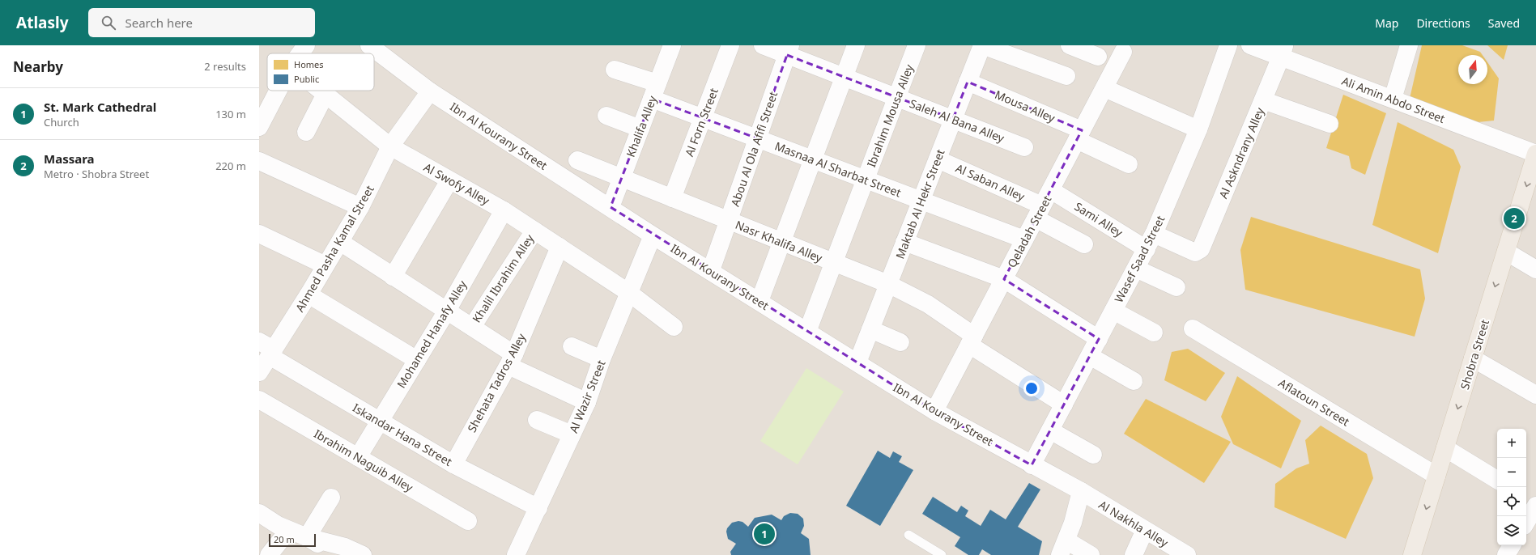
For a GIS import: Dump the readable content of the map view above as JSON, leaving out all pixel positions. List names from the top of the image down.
{
  "streets": {
    "main road": ["Shobra Street"],
    "street": [
      "Ali Amin Abdo Street",
      "Mousa Alley",
      "Ibrahim Mousa Alley",
      "Saleh Al Bana Alley",
      "Al Forn Street",
      "Khalifa Alley",
      "Ibn Al Kourany Street",
      "Abou Al Ola Afifi Street",
      "Al Askndrany Alley",
      "Masnaa Al Sharbat Street",
      "Al Saban Alley",
      "Al Swofy Alley",
      "Maktab Al Hekr Street",
      "Sami Alley",
      "Qeladah Street",
      "Nasr Khalifa Alley",
      "Ahmed Pasha Kamal Street",
      "Wasef Saad Street",
      "Khalil Ibrahim Alley",
      "Mohamed Hanafy Alley",
      "Shehata Tadros Alley",
      "Al Wazir Street",
      "Aflatoun Street",
      "Iskandar Hana Street",
      "Ibrahim Naguib Alley",
      "Al Nakhla Alley"
    ]
  },
  "crossings": [
    ["Ali Amin Abdo Street", "Al Askndrany Alley"],
    ["Ali Amin Abdo Street", "Shobra Street"],
    ["Mousa Alley", "Maktab Al Hekr Street"],
    ["Mousa Alley", "Qeladah Street"],
    ["Ibrahim Mousa Alley", "Saleh Al Bana Alley"],
    ["Ibrahim Mousa Alley", "Ibn Al Kourany Street"],
    ["Ibrahim Mousa Alley", "Masnaa Al Sharbat Street"],
    ["Ibrahim Mousa Alley", "Nasr Khalifa Alley"],
    ["Saleh Al Bana Alley", "Abou Al Ola Afifi Street"],
    ["Saleh Al Bana Alley", "Maktab Al Hekr Street"],
    ["Al Forn Street", "Masnaa Al Sharbat Street"],
    ["Al Forn Street", "Nasr Khalifa Alley"],
    ["Khalifa Alley", "Ibn Al Kourany Street"],
    ["Khalifa Alley", "Masnaa Al Sharbat Street"],
    ["Khalifa Alley", "Nasr Khalifa Alley"],
    ["Ibn Al Kourany Street", "Abou Al Ola Afifi Street"],
    ["Ibn Al Kourany Street", "Maktab Al Hekr Street"],
    ["Ibn Al Kourany Street", "Qeladah Street"],
    ["Ibn Al Kourany Street", "Ahmed Pasha Kamal Street"],
    ["Ibn Al Kourany Street", "Wasef Saad Street"],
    ["Ibn Al Kourany Street", "Al Wazir Street"],
    ["Ibn Al Kourany Street", "Al Nakhla Alley"],
    ["Abou Al Ola Afifi Street", "Masnaa Al Sharbat Street"],
    ["Abou Al Ola Afifi Street", "Nasr Khalifa Alley"],
    ["Al Askndrany Alley", "Sami Alley"],
    ["Masnaa Al Sharbat Street", "Maktab Al Hekr Street"],
    ["Masnaa Al Sharbat Street", "Qeladah Street"],
    ["Al Saban Alley", "Maktab Al Hekr Street"],
    ["Al Saban Alley", "Qeladah Street"],
    ["Al Swofy Alley", "Ahmed Pasha Kamal Street"],
    ["Al Swofy Alley", "Khalil Ibrahim Alley"],
    ["Al Swofy Alley", "Mohamed Hanafy Alley"],
    ["Al Swofy Alley", "Shehata Tadros Alley"],
    ["Al Swofy Alley", "Al Wazir Street"],
    ["Maktab Al Hekr Street", "Nasr Khalifa Alley"],
    ["Sami Alley", "Qeladah Street"],
    ["Sami Alley", "Wasef Saad Street"],
    ["Qeladah Street", "Nasr Khalifa Alley"],
    ["Nasr Khalifa Alley", "Wasef Saad Street"],
    ["Ahmed Pasha Kamal Street", "Iskandar Hana Street"],
    ["Mohamed Hanafy Alley", "Iskandar Hana Street"],
    ["Mohamed Hanafy Alley", "Ibrahim Naguib Alley"],
    ["Shobra Street", "Aflatoun Street"],
    ["Shehata Tadros Alley", "Iskandar Hana Street"],
    ["Al Wazir Street", "Iskandar Hana Street"]
  ],
  "one_way": ["Shobra Street"],
  "legend": ["Homes", "Public"],
  "scale_bar": "20 m",
  "north": "top",
  "page": {
    "header": "Atlasly",
    "search": "Search here",
    "nav": ["Map", "Directions", "Saved"],
    "heading": ["Nearby", "2 results"],
    "list": [
      {
        "mark": "1",
        "name": "St. Mark Cathedral",
        "note": "Church",
        "value": "130 m"
      },
      {
        "mark": "2",
        "name": "Massara",
        "note": "Metro · Shobra Street",
        "value": "220 m"
      }
    ],
    "pins": ["2", "1"],
    "map_buttons": ["+", "−"],
    "scale": "20 m"
  }
}
